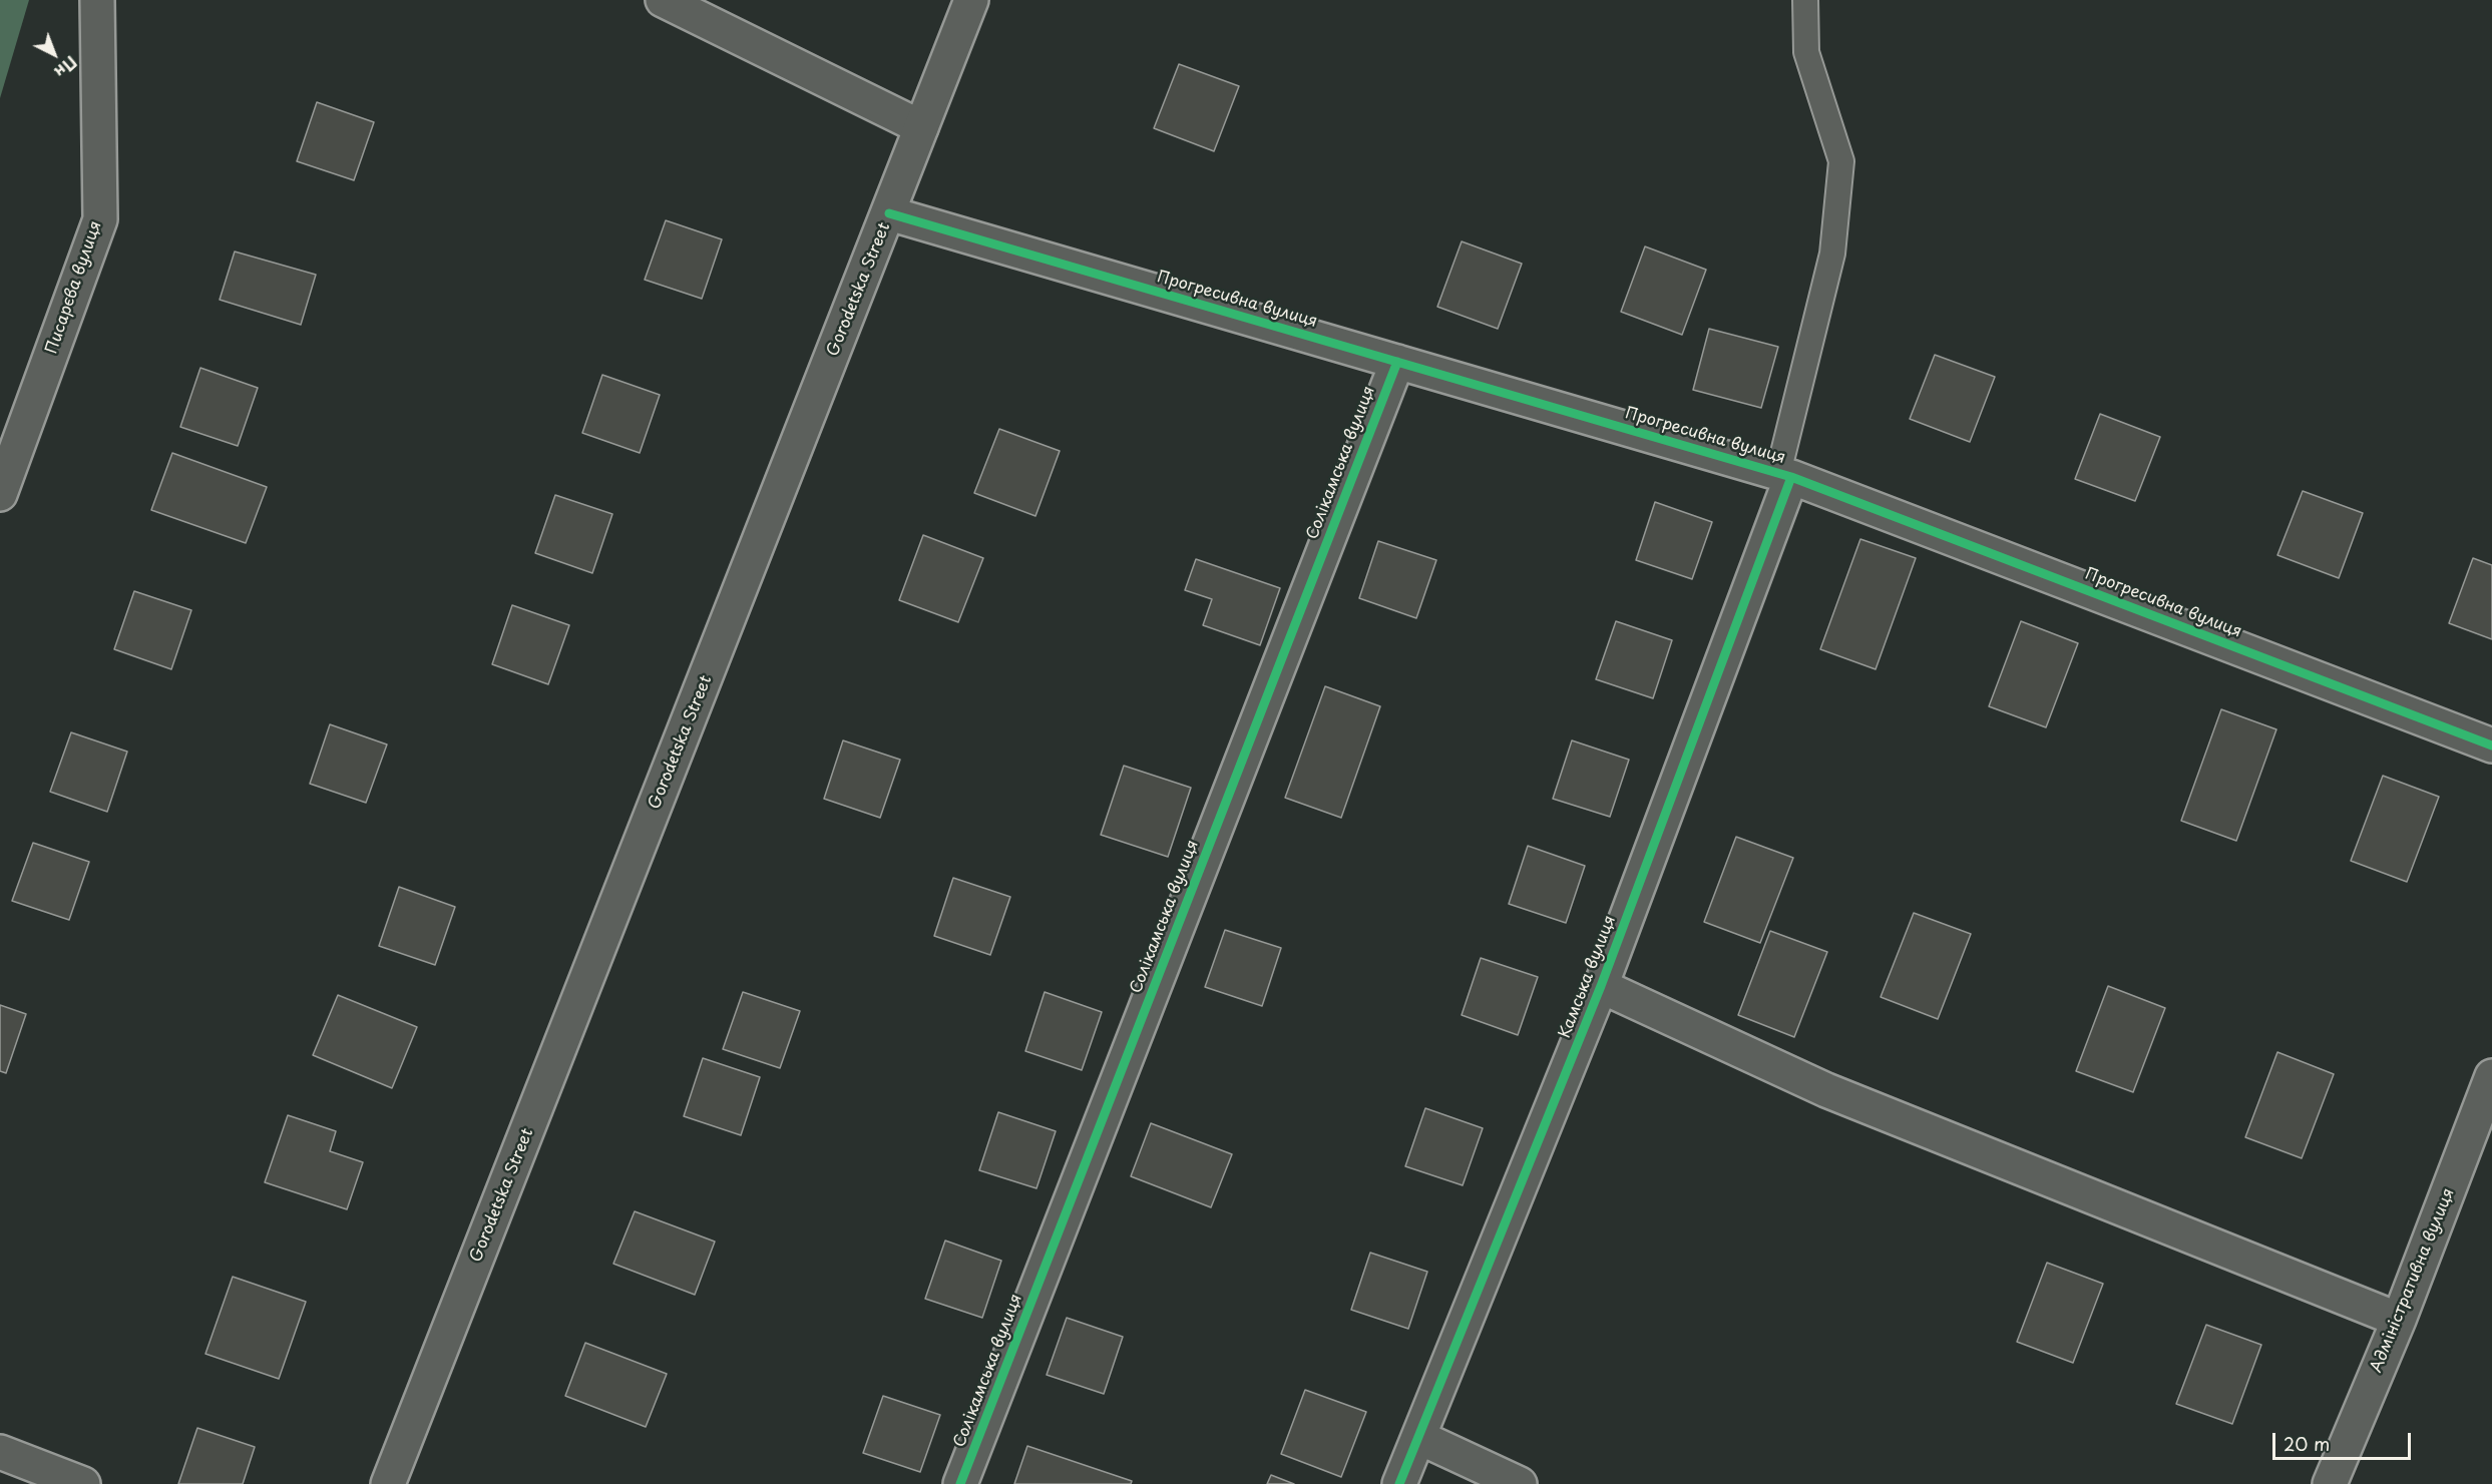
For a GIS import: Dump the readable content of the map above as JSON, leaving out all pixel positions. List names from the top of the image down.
{
  "streets": {
    "street": [
      "Писарєва вулиця",
      "Gorodetska Street",
      "Прогресивна вулиця",
      "Солікамська вулиця",
      "Камська вулиця",
      "Адміністративна вулиця"
    ]
  },
  "crossings": [
    ["Gorodetska Street", "Прогресивна вулиця"],
    ["Прогресивна вулиця", "Солікамська вулиця"],
    ["Прогресивна вулиця", "Камська вулиця"]
  ],
  "scale_bar": "20 m",
  "north": "bottom right"
}
